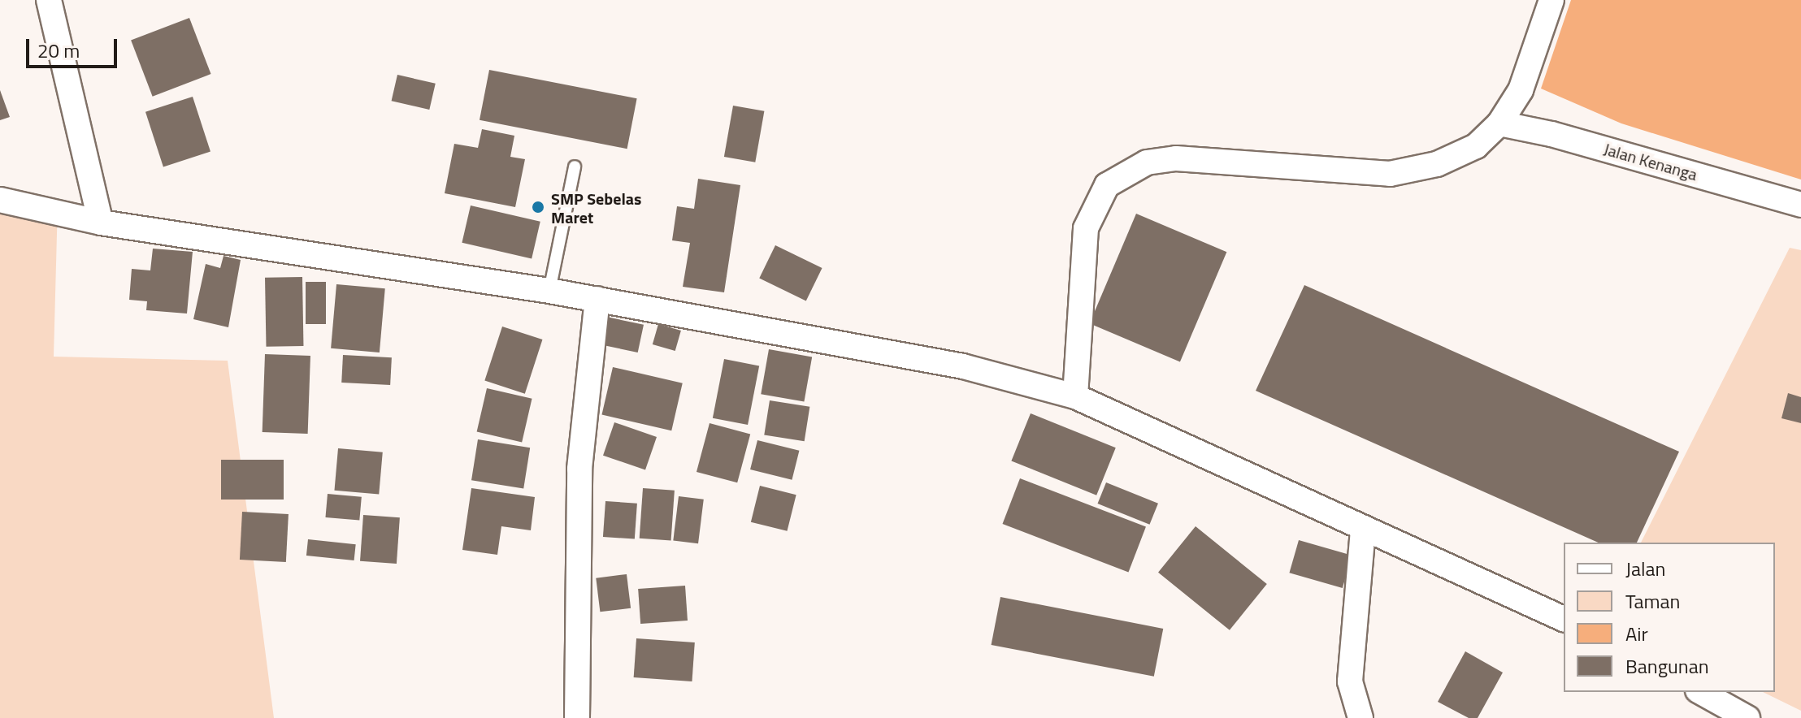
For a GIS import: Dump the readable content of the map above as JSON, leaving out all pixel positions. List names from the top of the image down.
{
  "streets": {
    "street": ["Jalan Kenanga"]
  },
  "places": ["SMP Sebelas Maret"],
  "legend": [
    "Jalan",
    "Taman",
    "Air",
    "Bangunan"
  ],
  "scale_bar": "20 m"
}
